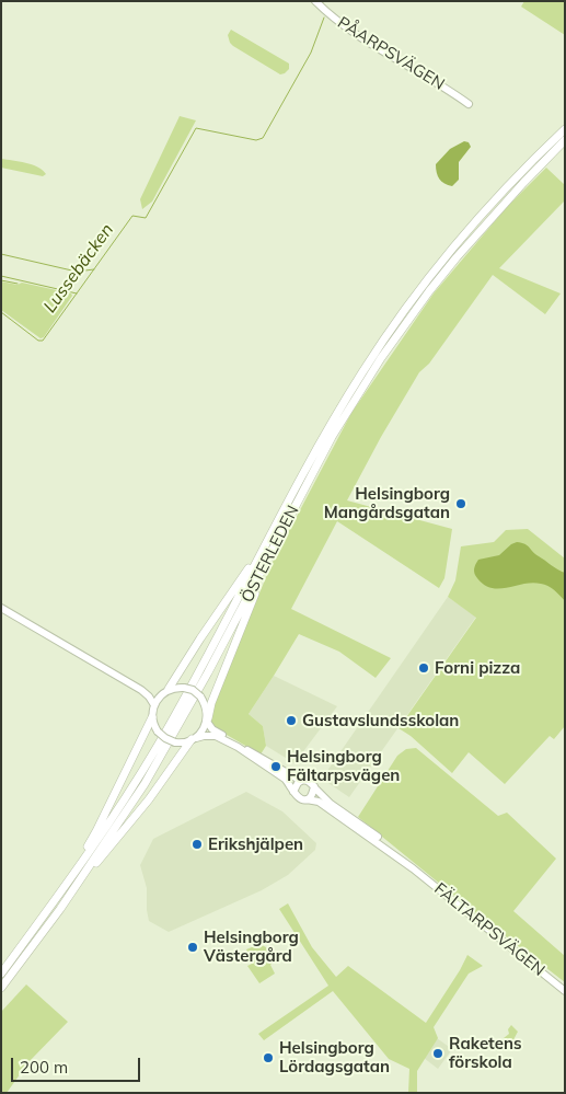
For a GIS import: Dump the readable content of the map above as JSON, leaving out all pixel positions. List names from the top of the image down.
{
  "streets": {
    "main road": ["PÅARPSVÄGEN", "ÖSTERLEDEN", "FÄLTARPSVÄGEN"]
  },
  "water": ["Lussebäcken"],
  "places": [
    "Helsingborg Mangårdsgatan",
    "Forni pizza",
    "Gustavslundsskolan",
    "Helsingborg Fältarpsvägen",
    "Erikshjälpen",
    "Helsingborg Västergård",
    "Raketens förskola",
    "Helsingborg Lördagsgatan"
  ],
  "scale_bar": "200 m"
}
